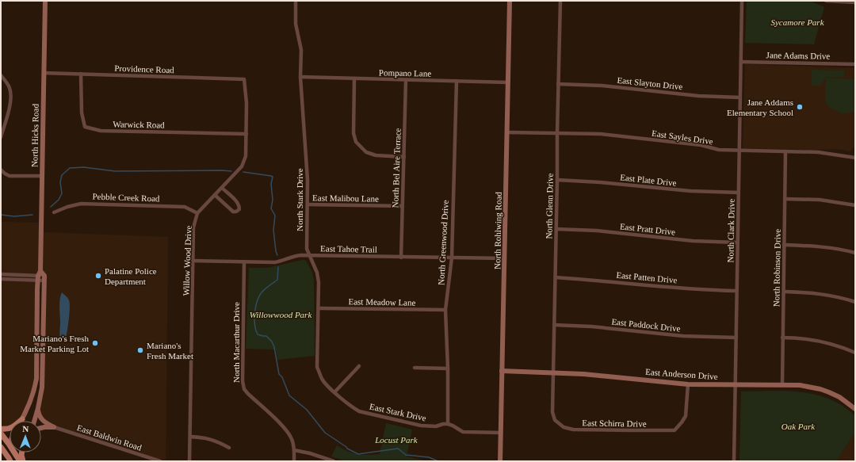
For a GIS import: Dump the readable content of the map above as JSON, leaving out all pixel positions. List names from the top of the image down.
{
  "streets": {
    "street": [
      "Jane Adams Drive",
      "Providence Road",
      "Pompano Lane",
      "East Slayton Drive",
      "Warwick Road",
      "North Hicks Road",
      "East Sayles Drive",
      "North Bel Aire Terrace",
      "East Plate Drive",
      "Pebble Creek Road",
      "East Malibou Lane",
      "North Stark Drive",
      "North Glenn Drive",
      "East Pratt Drive",
      "North Rohlwing Road",
      "North Clark Drive",
      "North Greenwood Drive",
      "East Tahoe Trail",
      "Willow Wood Drive",
      "North Robinson Drive",
      "East Patten Drive",
      "East Meadow Lane",
      "East Paddock Drive",
      "North Macarthur Drive",
      "East Anderson Drive",
      "East Stark Drive",
      "East Schirra Drive",
      "East Baldwin Road"
    ]
  },
  "crossings": [
    ["Jane Adams Drive", "North Clark Drive"],
    ["Providence Road", "Warwick Road"],
    ["Providence Road", "North Hicks Road"],
    ["Providence Road", "Willow Wood Drive"],
    ["Pompano Lane", "North Bel Aire Terrace"],
    ["Pompano Lane", "North Stark Drive"],
    ["Pompano Lane", "North Rohlwing Road"],
    ["Pompano Lane", "North Greenwood Drive"],
    ["East Slayton Drive", "North Glenn Drive"],
    ["East Slayton Drive", "North Clark Drive"],
    ["Warwick Road", "Willow Wood Drive"],
    ["East Sayles Drive", "North Glenn Drive"],
    ["East Sayles Drive", "North Rohlwing Road"],
    ["East Sayles Drive", "North Clark Drive"],
    ["East Sayles Drive", "North Robinson Drive"],
    ["North Bel Aire Terrace", "East Malibou Lane"],
    ["North Bel Aire Terrace", "East Tahoe Trail"],
    ["East Plate Drive", "North Glenn Drive"],
    ["East Plate Drive", "North Clark Drive"],
    ["Pebble Creek Road", "Willow Wood Drive"],
    ["East Malibou Lane", "North Stark Drive"],
    ["North Stark Drive", "East Tahoe Trail"],
    ["North Stark Drive", "East Meadow Lane"],
    ["North Stark Drive", "East Stark Drive"],
    ["North Glenn Drive", "East Pratt Drive"],
    ["North Glenn Drive", "East Patten Drive"],
    ["North Glenn Drive", "East Paddock Drive"],
    ["North Glenn Drive", "East Anderson Drive"],
    ["North Glenn Drive", "East Schirra Drive"],
    ["East Pratt Drive", "North Clark Drive"],
    ["North Rohlwing Road", "East Tahoe Trail"],
    ["North Rohlwing Road", "East Anderson Drive"],
    ["North Clark Drive", "East Patten Drive"],
    ["North Clark Drive", "East Paddock Drive"],
    ["North Clark Drive", "East Anderson Drive"],
    ["North Greenwood Drive", "East Tahoe Trail"],
    ["North Greenwood Drive", "East Meadow Lane"],
    ["North Greenwood Drive", "East Stark Drive"],
    ["East Tahoe Trail", "Willow Wood Drive"],
    ["East Tahoe Trail", "North Macarthur Drive"],
    ["North Robinson Drive", "East Anderson Drive"],
    ["East Anderson Drive", "East Schirra Drive"]
  ],
  "parks": [
    "Sycamore Park",
    "Willowwood Park",
    "Oak Park",
    "Locust Park"
  ],
  "places": [
    "Jane Addams Elementary School",
    "Palatine Police Department",
    "Mariano's Fresh Market Parking Lot",
    "Mariano's Fresh Market"
  ],
  "north": "top"
}
